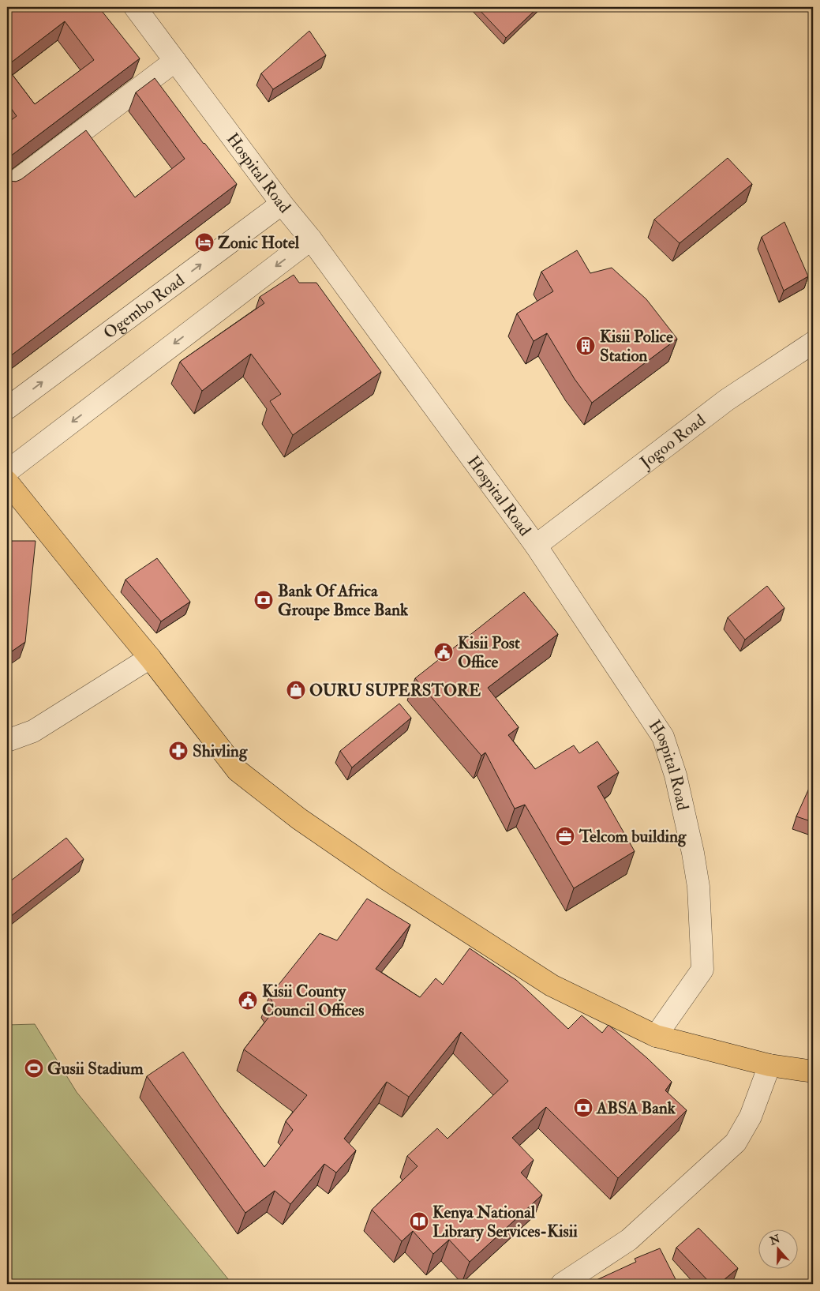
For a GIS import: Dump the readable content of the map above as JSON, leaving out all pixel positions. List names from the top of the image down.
{
  "streets": {
    "street": ["Hospital Road", "Ogembo Road", "Jogoo Road"]
  },
  "crossings": [
    ["Hospital Road", "Ogembo Road"],
    ["Hospital Road", "Jogoo Road"]
  ],
  "places": {
    "hotel": ["Zonic Hotel"],
    "building": ["Kisii Police Station"],
    "bank": ["Bank Of Africa Groupe Bmce Bank", "ABSA Bank"],
    "public building": ["Kisii Post Office", "Kisii County Council Offices"],
    "shop": ["OURU SUPERSTORE"],
    "pharmacy": ["Shivling"],
    "office": ["Telcom building"],
    "sports": ["Gusii Stadium"],
    "library": ["Kenya National Library Services-Kisii"]
  },
  "north": "top"
}
